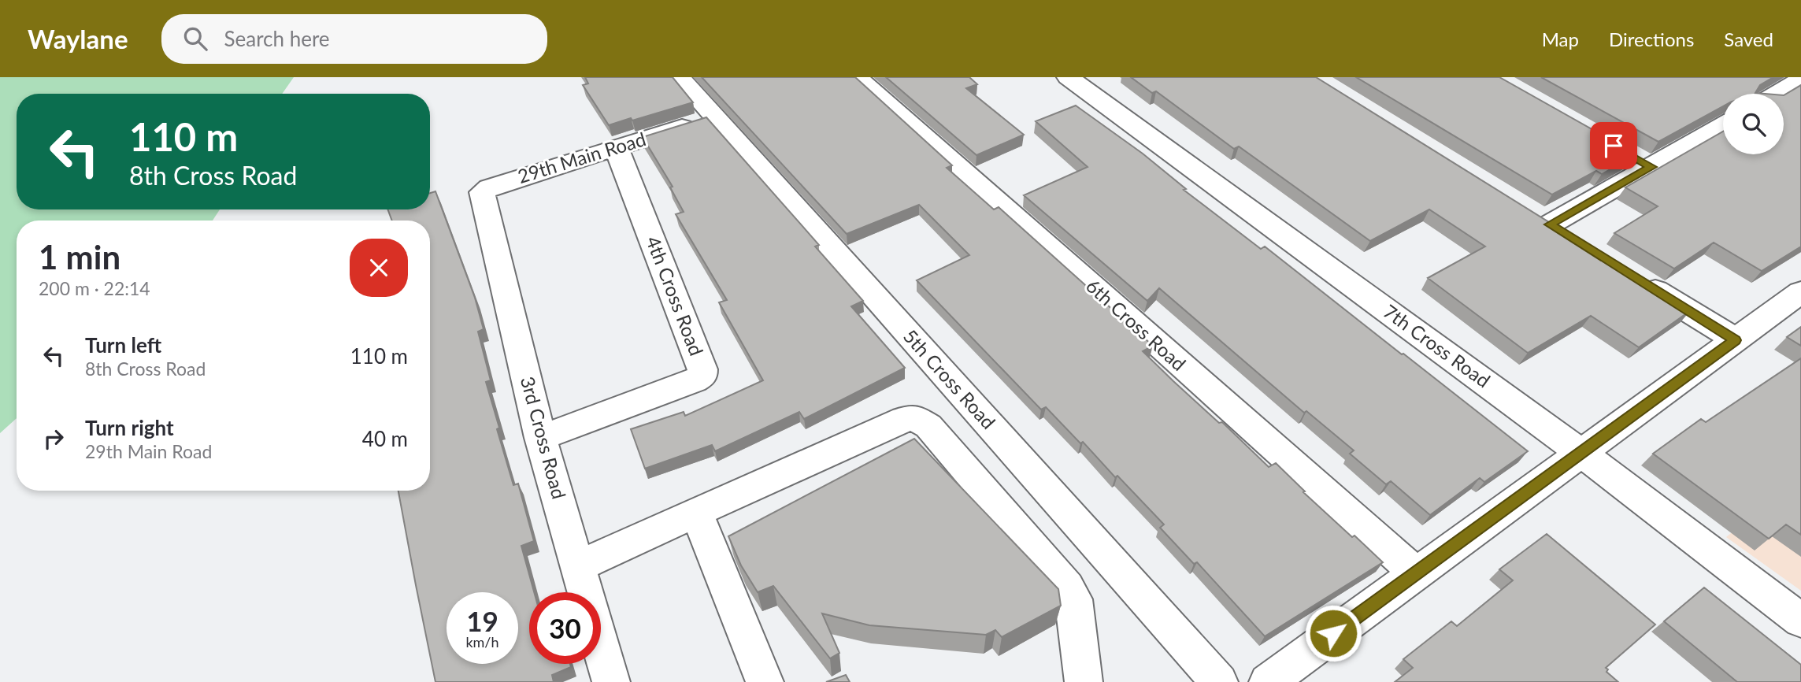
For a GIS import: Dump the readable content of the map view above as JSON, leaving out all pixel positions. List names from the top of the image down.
{
  "streets": {
    "street": [
      "29th Main Road",
      "4th Cross Road",
      "6th Cross Road",
      "7th Cross Road",
      "5th Cross Road",
      "3rd Cross Road"
    ]
  },
  "crossings": [
    ["29th Main Road", "4th Cross Road"],
    ["29th Main Road", "5th Cross Road"],
    ["29th Main Road", "3rd Cross Road"],
    ["4th Cross Road", "3rd Cross Road"]
  ],
  "page": {
    "header": "Waylane",
    "search": "Search here",
    "nav": ["Map", "Directions", "Saved"],
    "turn": ["110 m", "8th Cross Road"],
    "heading": ["1 min", "200 m · 22:14"],
    "list": [
      {
        "name": "Turn left",
        "note": "8th Cross Road",
        "value": "110 m"
      },
      {
        "name": "Turn right",
        "note": "29th Main Road",
        "value": "40 m"
      }
    ],
    "speed": "19 km/h",
    "limit": "30"
  }
}
